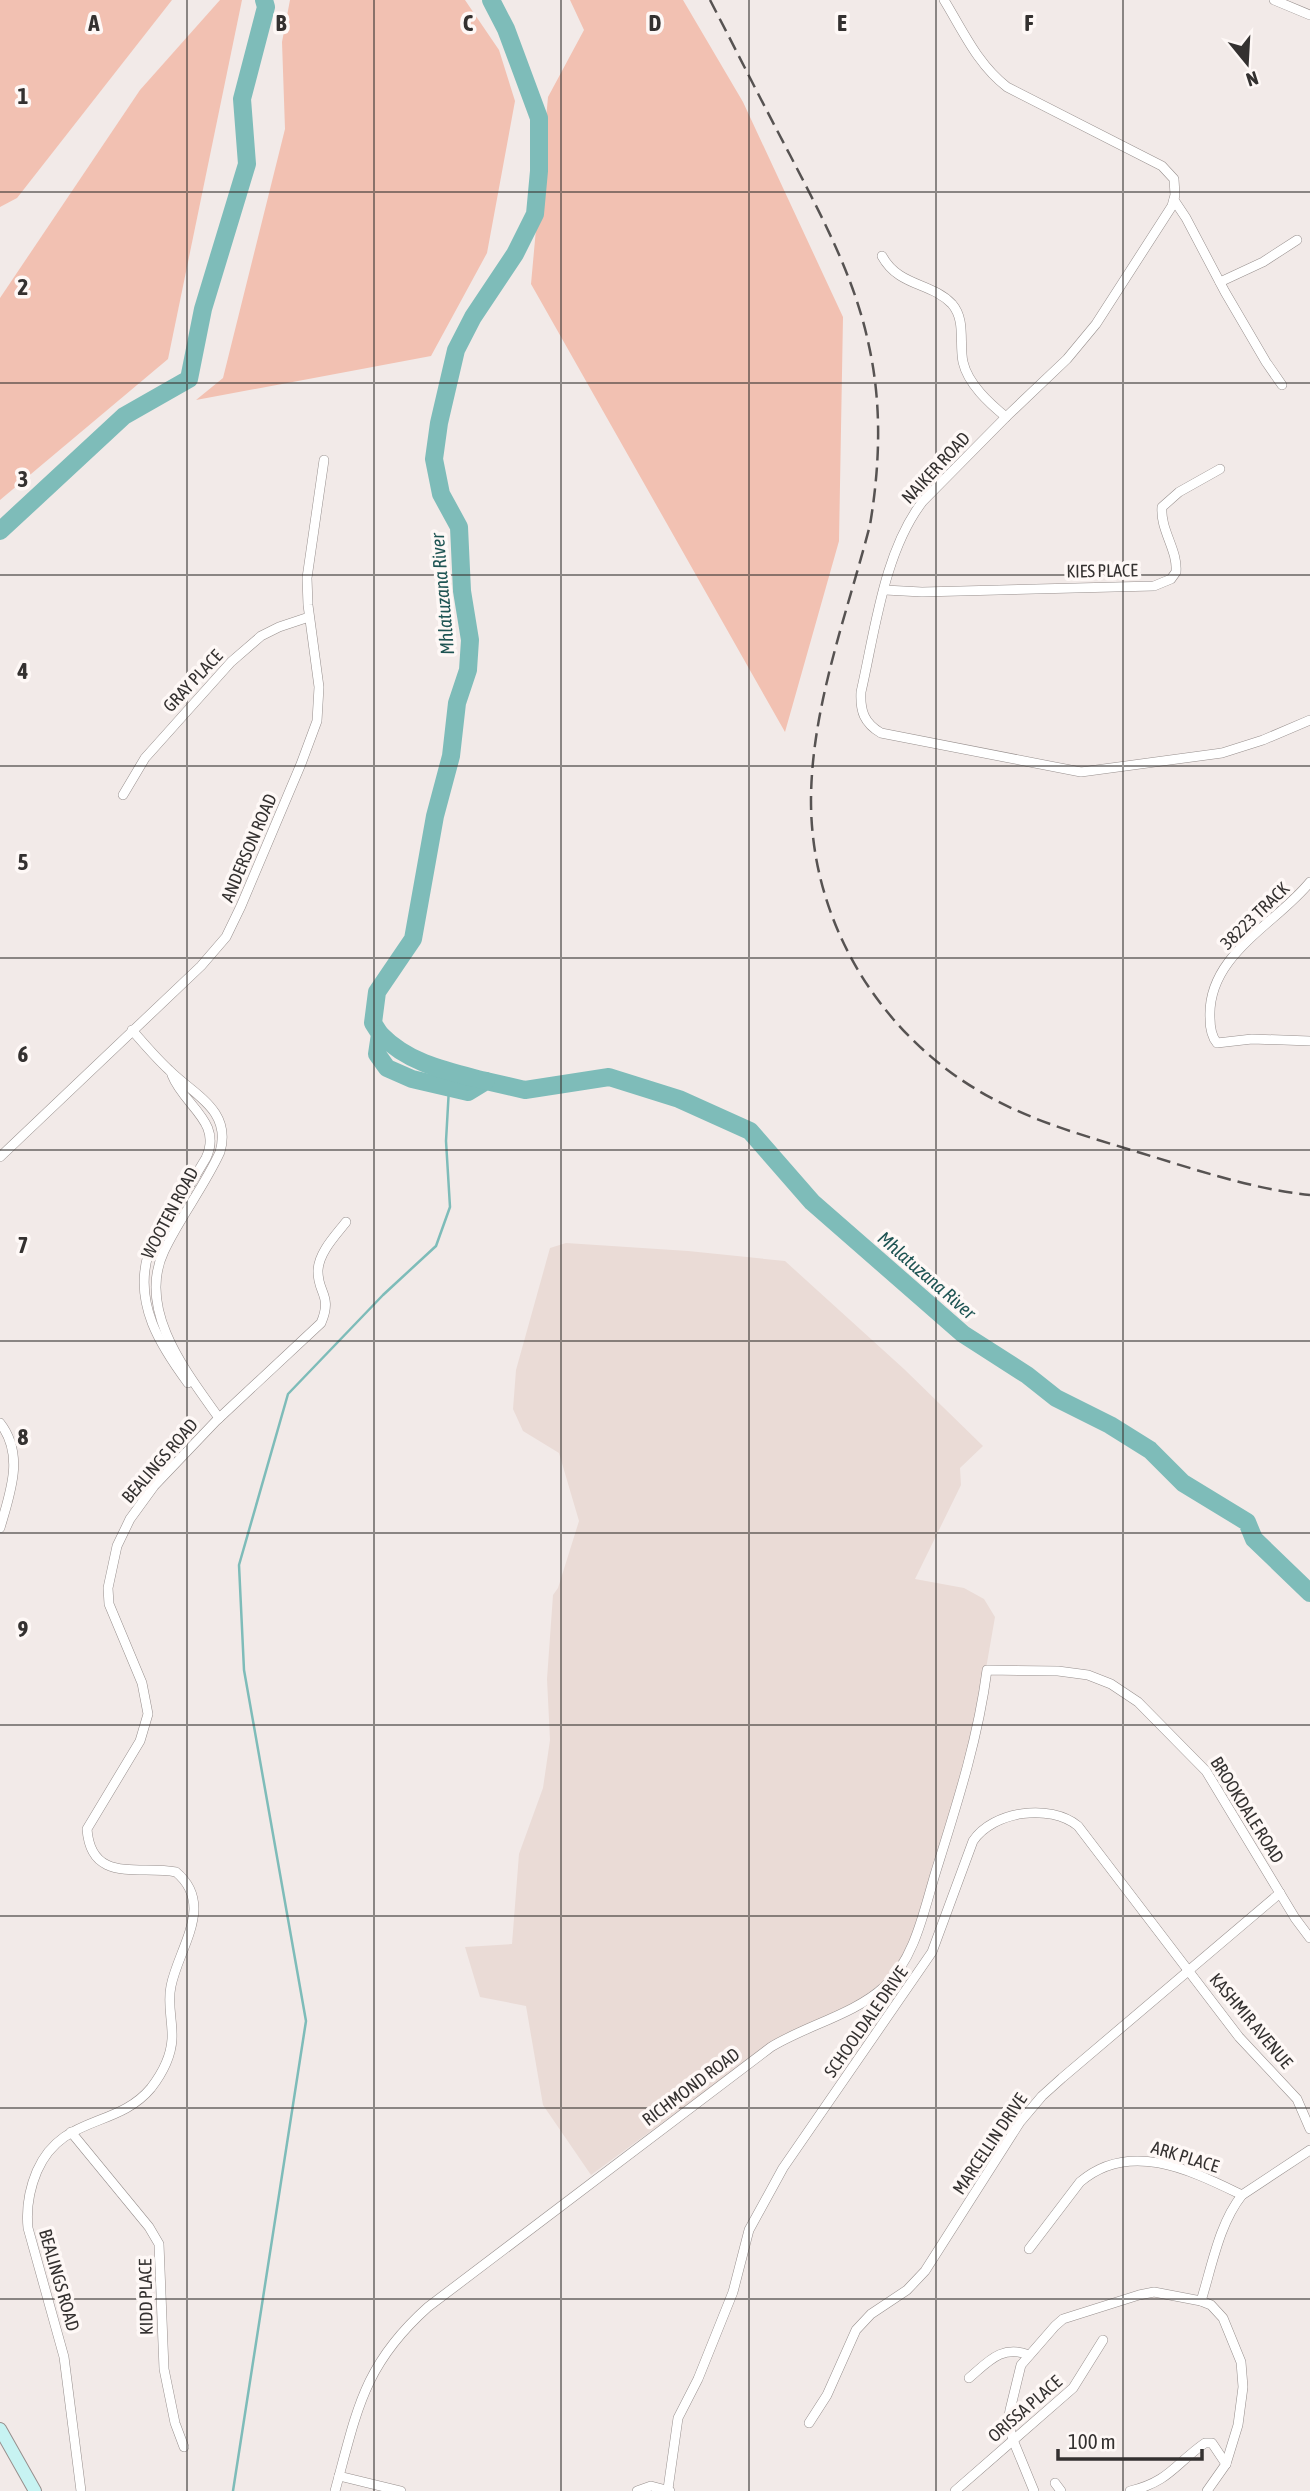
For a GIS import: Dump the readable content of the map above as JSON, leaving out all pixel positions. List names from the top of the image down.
{
  "streets": {
    "street": [
      "NAIKER ROAD",
      "KIES PLACE",
      "GRAY PLACE",
      "ANDERSON ROAD",
      "38223 TRACK",
      "WOOTEN ROAD",
      "BEALINGS ROAD",
      "BROOKDALE ROAD",
      "KASHMIR AVENUE",
      "SCHOOLDALE DRIVE",
      "RICHMOND ROAD",
      "MARCELLIN DRIVE",
      "ARK PLACE",
      "KIDD PLACE",
      "ORISSA PLACE"
    ]
  },
  "crossings": [
    ["NAIKER ROAD", "KIES PLACE"],
    ["GRAY PLACE", "ANDERSON ROAD"],
    ["ANDERSON ROAD", "WOOTEN ROAD"],
    ["WOOTEN ROAD", "BEALINGS ROAD"],
    ["BEALINGS ROAD", "KIDD PLACE"],
    ["BROOKDALE ROAD", "RICHMOND ROAD"],
    ["BROOKDALE ROAD", "MARCELLIN DRIVE"],
    ["KASHMIR AVENUE", "SCHOOLDALE DRIVE"],
    ["KASHMIR AVENUE", "MARCELLIN DRIVE"],
    ["SCHOOLDALE DRIVE", "MARCELLIN DRIVE"]
  ],
  "water": ["Mhlatuzana River"],
  "scale_bar": "100 m",
  "north": "bottom",
  "grid": {
    "columns": [
      "A",
      "B",
      "C",
      "D",
      "E",
      "F"
    ],
    "rows": [
      "1",
      "2",
      "3",
      "4",
      "5",
      "6",
      "7",
      "8",
      "9"
    ]
  }
}
